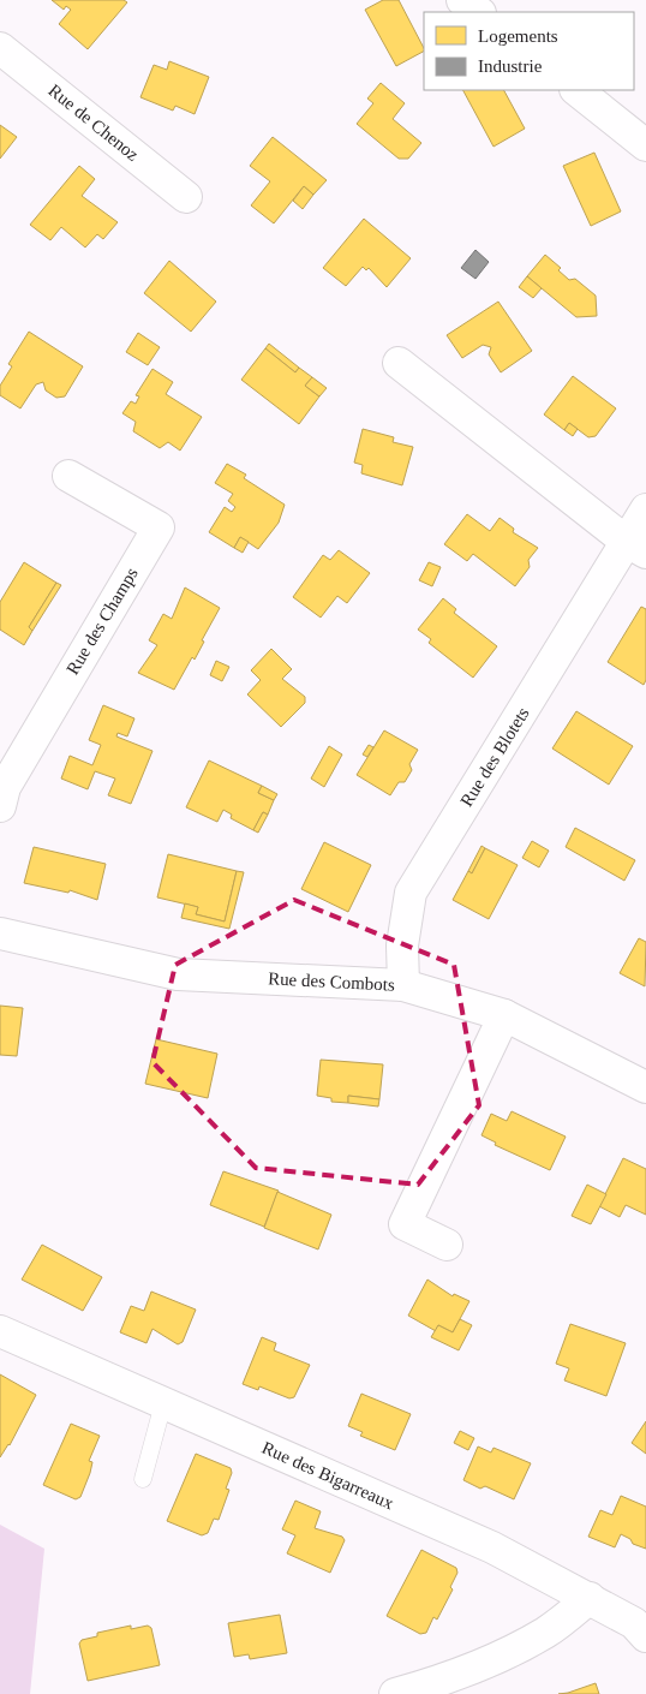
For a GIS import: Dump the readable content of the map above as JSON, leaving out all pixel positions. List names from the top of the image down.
{
  "streets": {
    "street": [
      "Rue de Chenoz",
      "Rue des Champs",
      "Rue des Blotets",
      "Rue des Combots",
      "Rue des Bigarreaux"
    ]
  },
  "crossings": [
    ["Rue des Blotets", "Rue des Combots"]
  ],
  "legend": ["Logements", "Industrie"]
}
